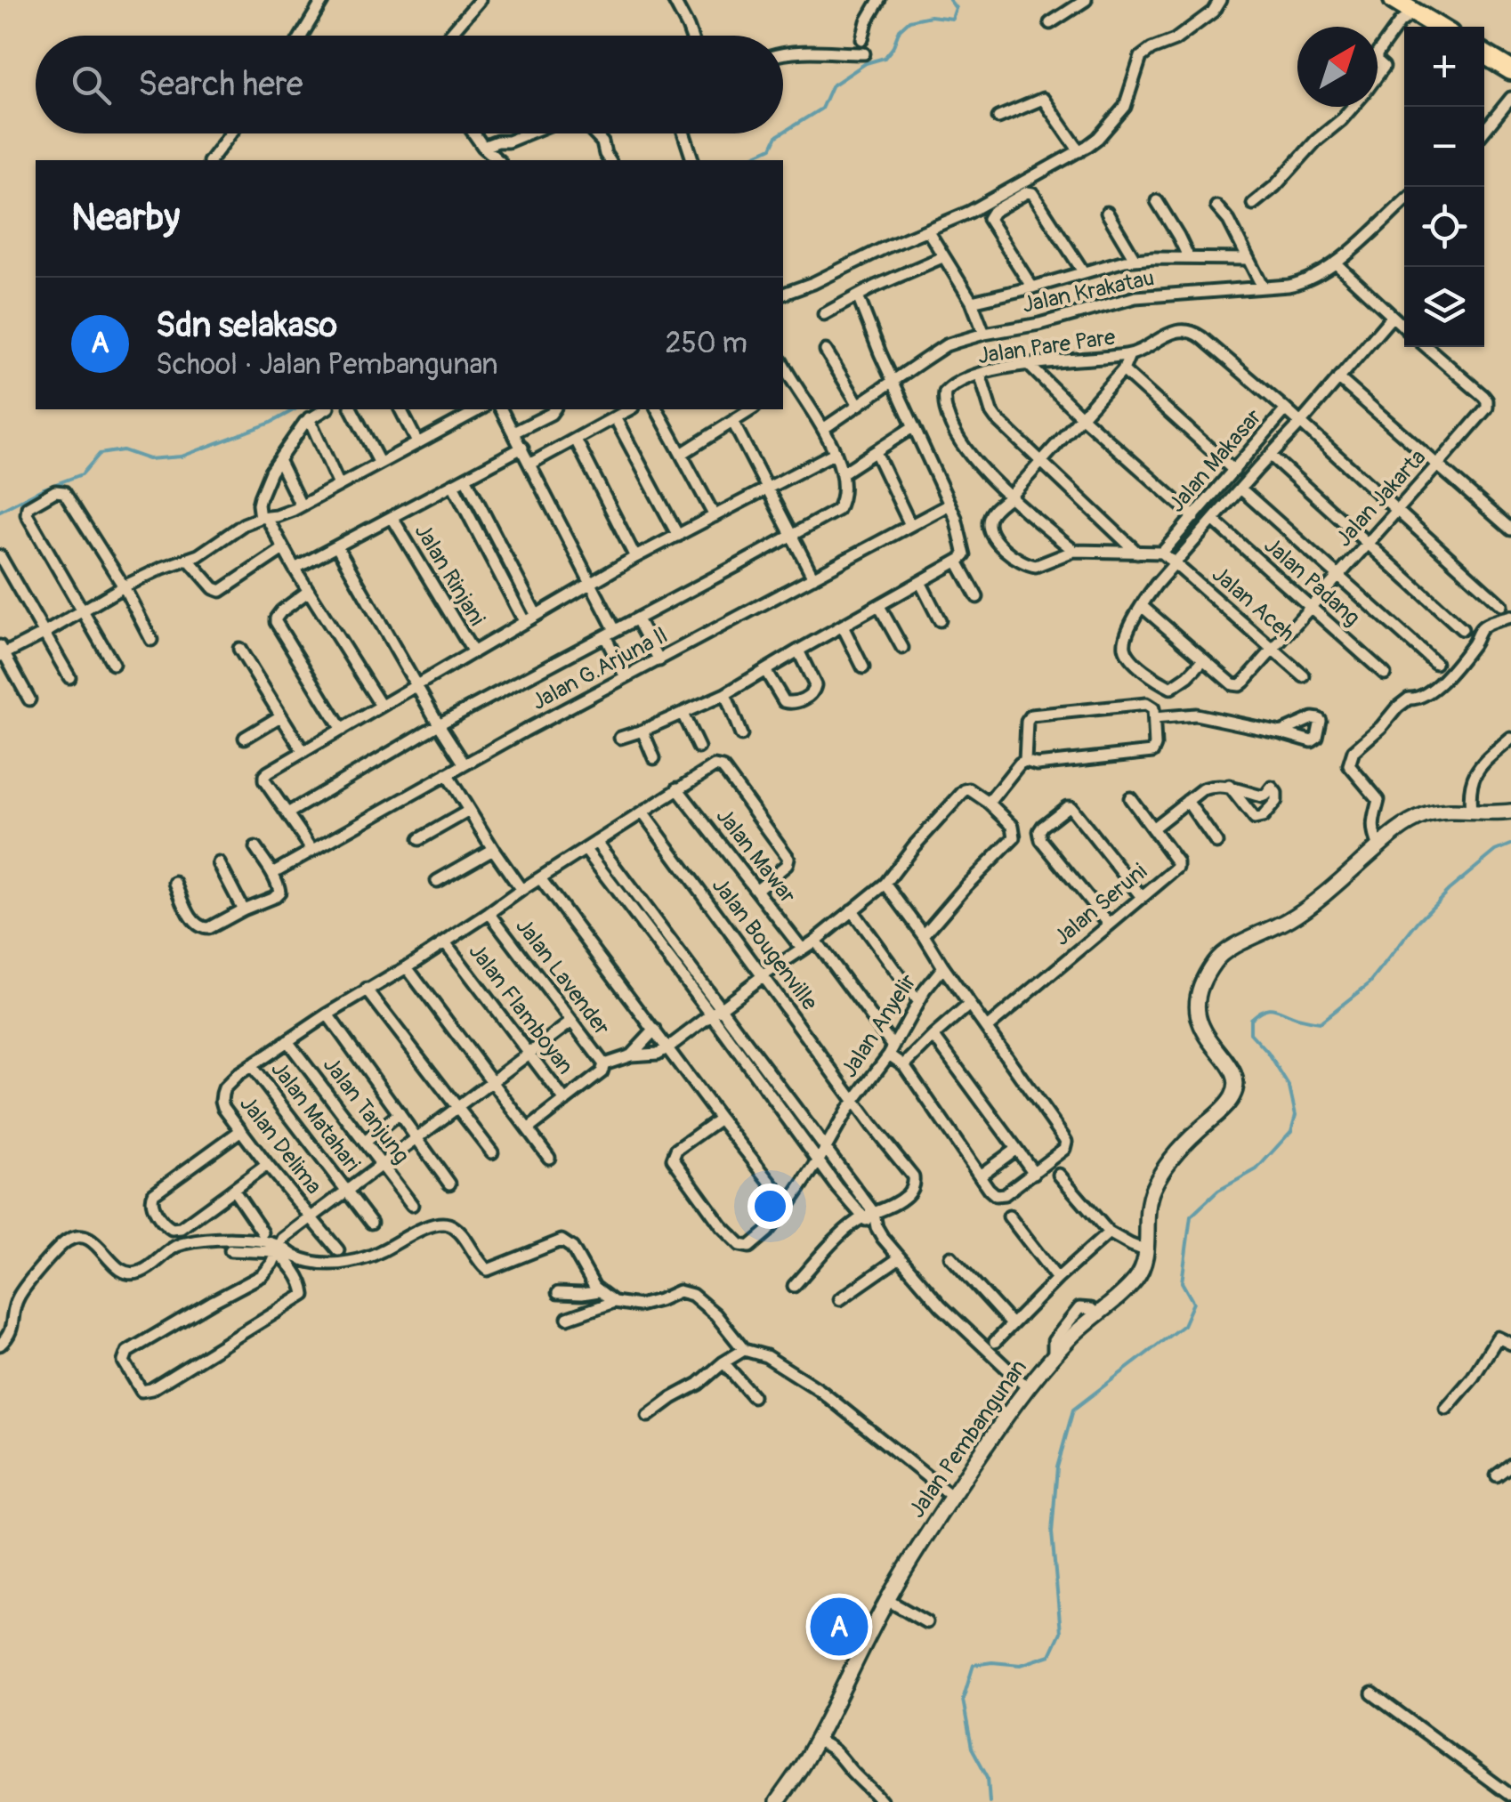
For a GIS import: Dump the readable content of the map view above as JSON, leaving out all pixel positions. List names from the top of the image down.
{
  "streets": {
    "street": [
      "Jalan Krakatau",
      "Jalan Pare Pare",
      "Jalan Makasar",
      "Jalan Jakarta",
      "Jalan Rinjani",
      "Jalan Padang",
      "Jalan Aceh",
      "Jalan G.Arjuna ll",
      "Jalan Mawar",
      "Jalan Seruni",
      "Jalan Bougenville",
      "Jalan Lavender",
      "Jalan Flamboyan",
      "Jalan Anyelir",
      "Jalan Tanjung",
      "Jalan Matahari",
      "Jalan Delima",
      "Jalan Pembangunan"
    ]
  },
  "crossings": [
    ["Jalan Pare Pare", "Jalan Makasar"],
    ["Jalan Makasar", "Jalan Jakarta"],
    ["Jalan Makasar", "Jalan Padang"],
    ["Jalan Makasar", "Jalan Aceh"],
    ["Jalan Jakarta", "Jalan Padang"],
    ["Jalan Jakarta", "Jalan Aceh"],
    ["Jalan Bougenville", "Jalan Anyelir"],
    ["Jalan Matahari", "Jalan Delima"]
  ],
  "north": "top right",
  "page": {
    "map_buttons": ["+", "−"],
    "search": "Search here",
    "heading": "Nearby",
    "list": [
      {
        "mark": "A",
        "name": "Sdn selakaso",
        "note": "School · Jalan Pembangunan",
        "value": "250 m"
      }
    ],
    "pins": "A"
  }
}
